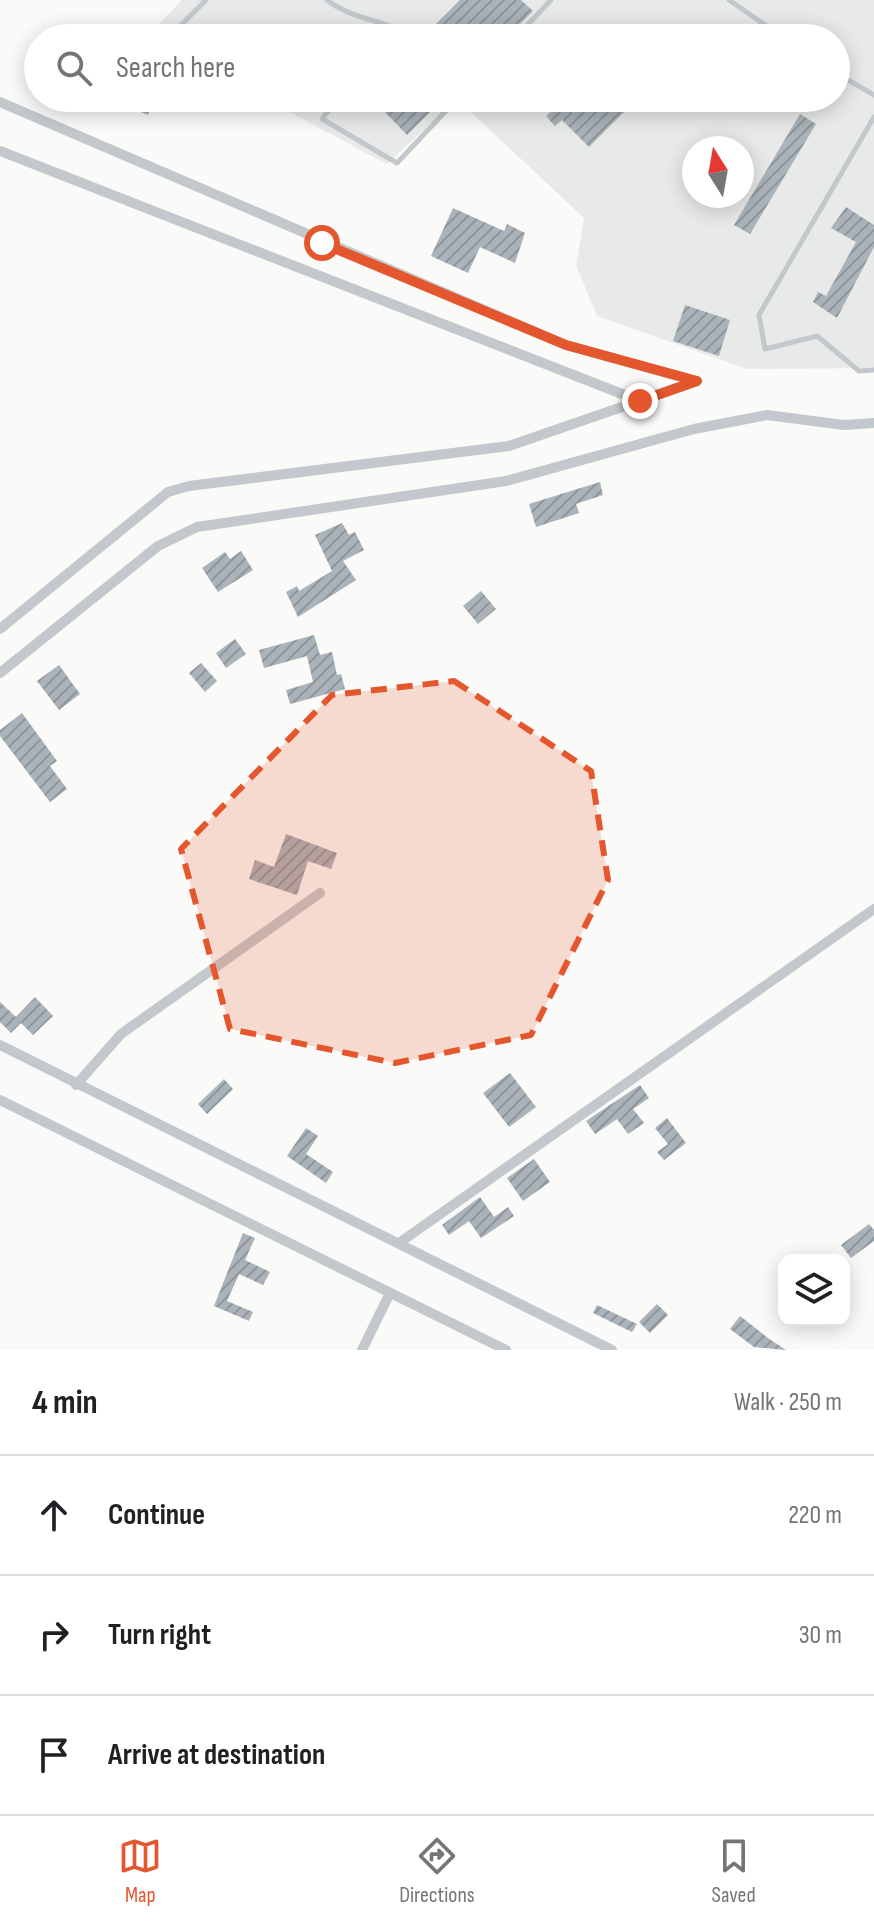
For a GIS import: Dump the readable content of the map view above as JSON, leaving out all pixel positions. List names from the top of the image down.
{
  "north": "top",
  "page": {
    "search": "Search here",
    "heading": ["4 min", "Walk · 250 m"],
    "list": [
      ["Continue", "220 m"],
      ["Turn right", "30 m"],
      "Arrive at destination"
    ],
    "nav": ["Map", "Directions", "Saved"]
  }
}
